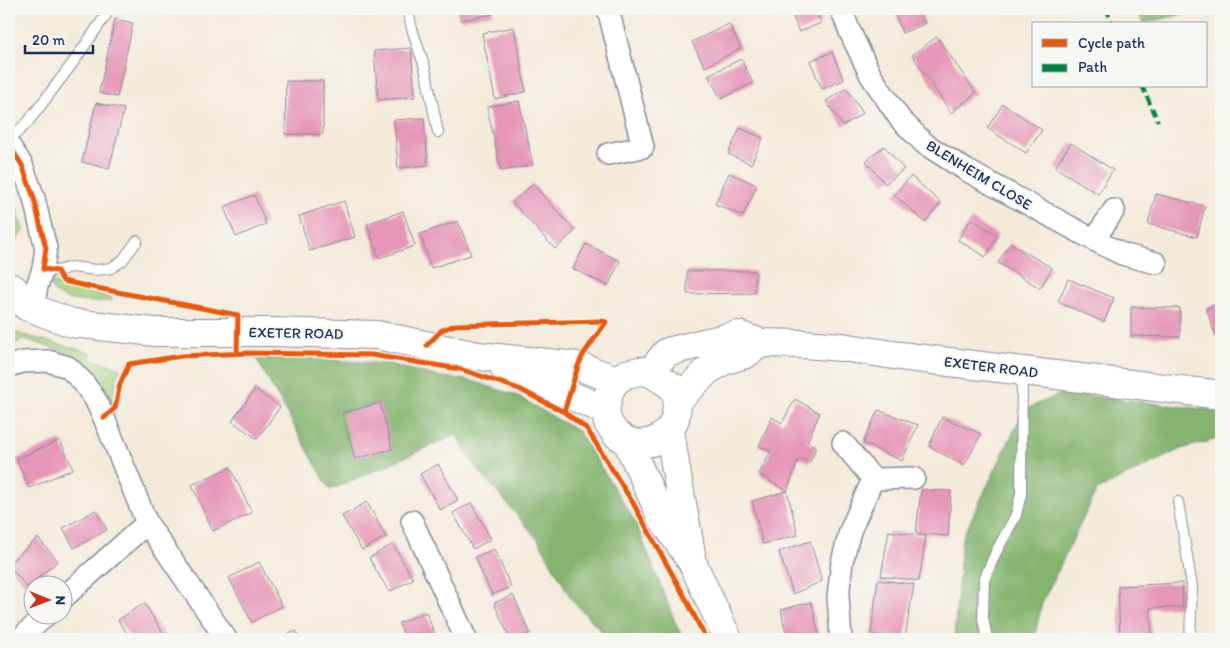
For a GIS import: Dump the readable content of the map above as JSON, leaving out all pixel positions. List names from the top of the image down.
{
  "streets": {
    "main road": ["EXETER ROAD"],
    "street": ["BLENHEIM CLOSE"]
  },
  "legend": ["Cycle path", "Path"],
  "scale_bar": "20 m",
  "north": "right"
}
